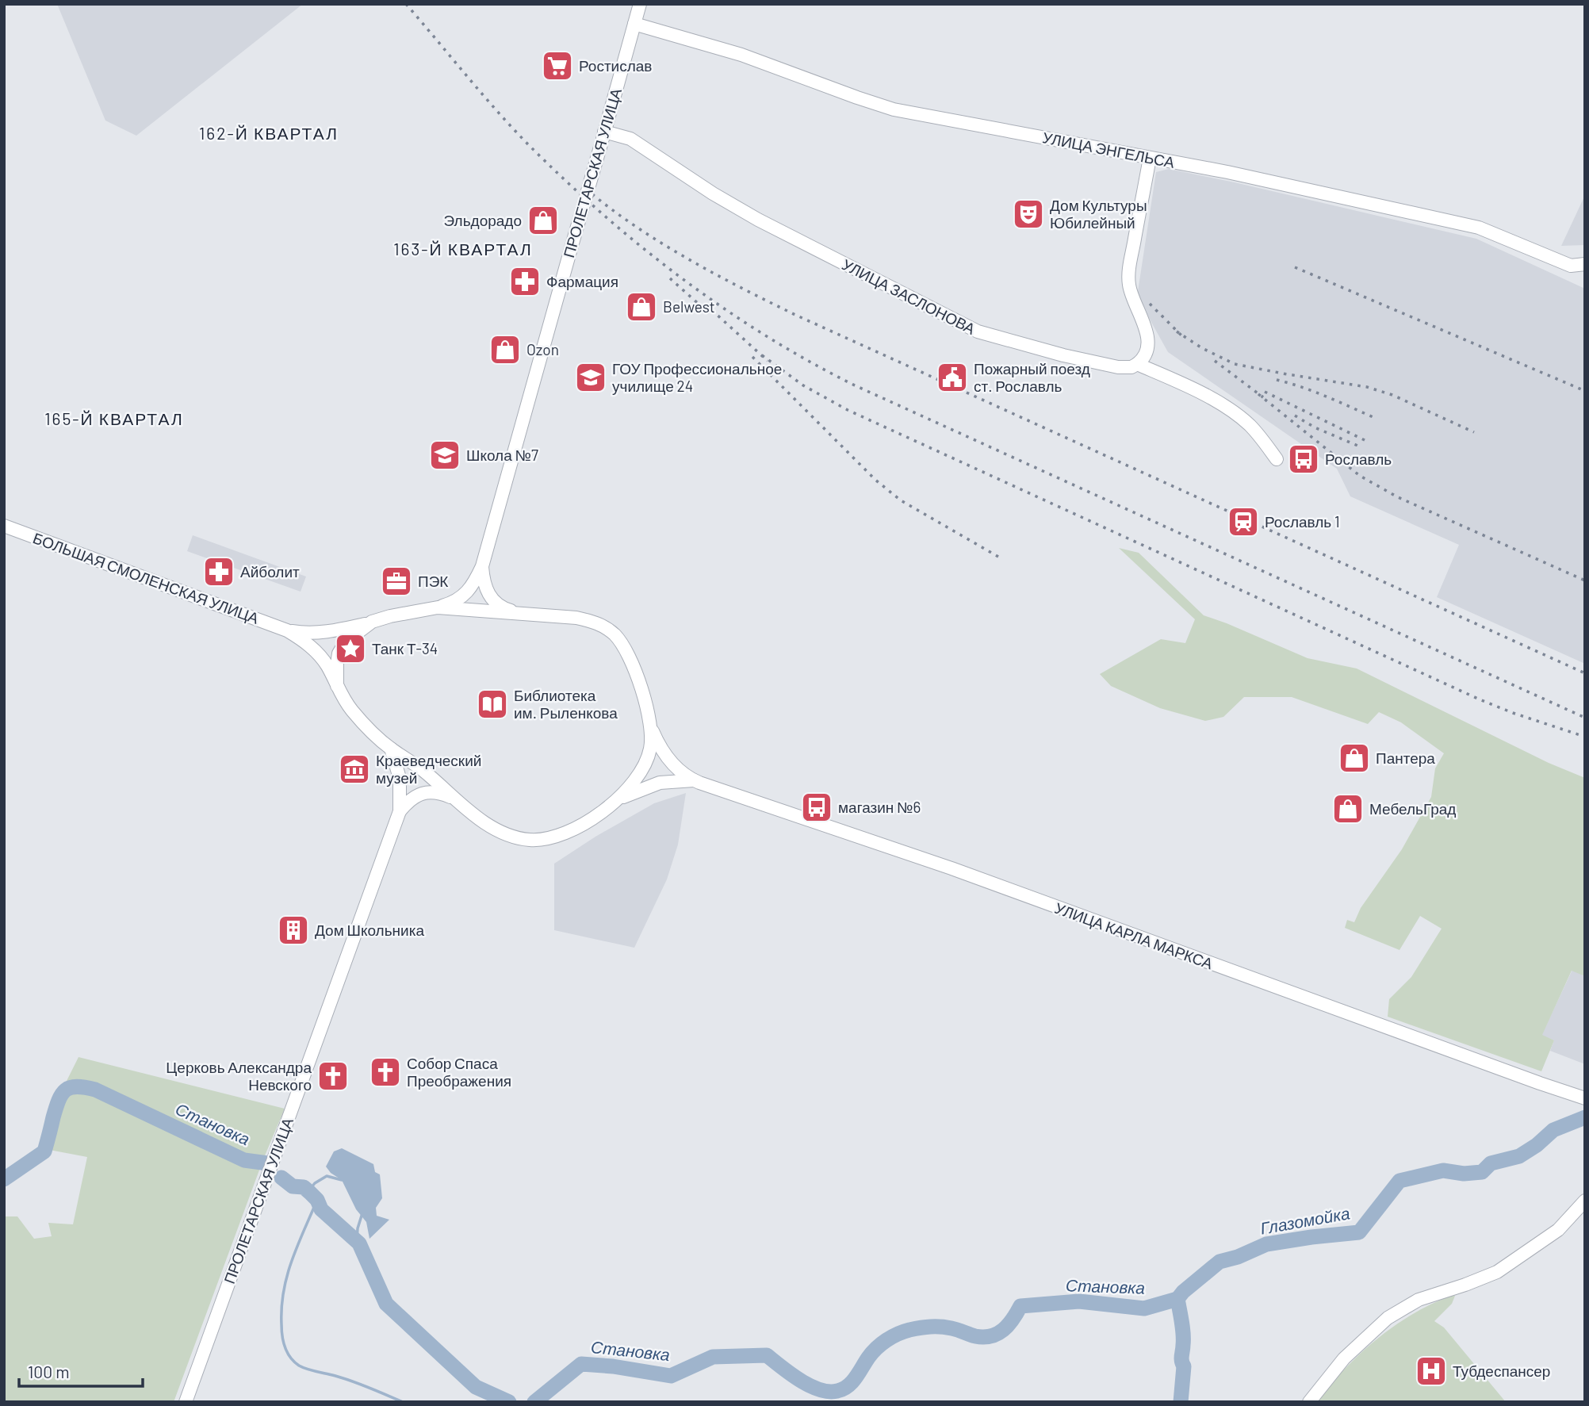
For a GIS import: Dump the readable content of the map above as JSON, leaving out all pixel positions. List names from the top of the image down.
{
  "streets": {
    "main road": [
      "УЛИЦА ЭНГЕЛЬСА",
      "ПРОЛЕТАРСКАЯ УЛИЦА",
      "УЛИЦА ЗАСЛОНОВА",
      "БОЛЬШАЯ СМОЛЕНСКАЯ УЛИЦА",
      "УЛИЦА КАРЛА МАРКСА"
    ]
  },
  "crossings": [
    ["УЛИЦА ЭНГЕЛЬСА", "ПРОЛЕТАРСКАЯ УЛИЦА"],
    ["ПРОЛЕТАРСКАЯ УЛИЦА", "УЛИЦА ЗАСЛОНОВА"],
    ["ПРОЛЕТАРСКАЯ УЛИЦА", "БОЛЬШАЯ СМОЛЕНСКАЯ УЛИЦА"],
    ["БОЛЬШАЯ СМОЛЕНСКАЯ УЛИЦА", "УЛИЦА КАРЛА МАРКСА"]
  ],
  "districts": ["162-Й КВАРТАЛ", "163-Й КВАРТАЛ", "165-Й КВАРТАЛ"],
  "water": ["Становка", "Глазомойка"],
  "places": {
    "supermarket": ["Ростислав"],
    "theatre": ["Дом Культуры Юбилейный"],
    "shop": [
      "Эльдорадо",
      "Belwest",
      "Ozon",
      "Пантера",
      "МебельГрад"
    ],
    "pharmacy": ["Фармация", "Айболит"],
    "school or university": ["ГОУ Профессиональное училище 24", "Школа №7"],
    "public building": ["Пожарный поезд ст. Рославль"],
    "bus stop": ["Рославль", "магазин №6"],
    "station": ["Рославль 1"],
    "office": ["ПЭК"],
    "place": ["Танк Т-34"],
    "library": ["Библиотека им. Рыленкова"],
    "museum": ["Краеведческий музей"],
    "building": ["Дом Школьника"],
    "church": ["Собор Спаса Преображения", "Церковь Александра Невского"],
    "hospital": ["Тубдеспансер"]
  },
  "scale_bar": "100 m"
}
